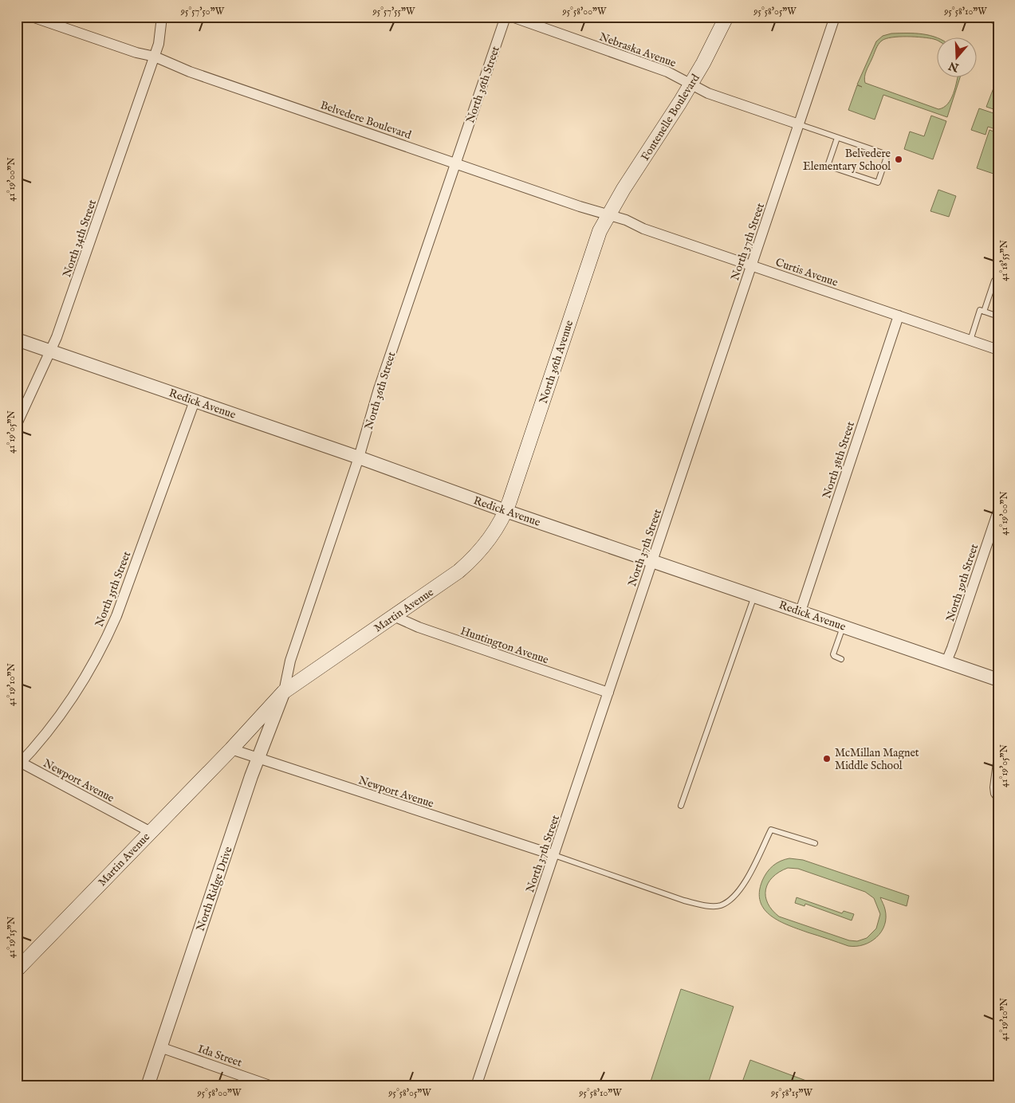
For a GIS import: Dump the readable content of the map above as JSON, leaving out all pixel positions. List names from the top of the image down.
{
  "streets": {
    "main road": ["Fontenelle Boulevard", "North 36th Avenue", "Martin Avenue"],
    "street": [
      "Nebraska Avenue",
      "North 36th Street",
      "Belvedere Boulevard",
      "North 34th Street",
      "North 37th Street",
      "Curtis Avenue",
      "Redick Avenue",
      "North 38th Street",
      "North 39th Street",
      "North 35th Street",
      "Huntington Avenue",
      "Newport Avenue",
      "North Ridge Drive",
      "Ida Street"
    ]
  },
  "crossings": [
    ["Nebraska Avenue", "Fontenelle Boulevard"],
    ["Nebraska Avenue", "North 37th Street"],
    ["North 36th Street", "Belvedere Boulevard"],
    ["North 36th Street", "Redick Avenue"],
    ["North 36th Street", "Martin Avenue"],
    ["North 36th Street", "North Ridge Drive"],
    ["Fontenelle Boulevard", "Belvedere Boulevard"],
    ["Fontenelle Boulevard", "Curtis Avenue"],
    ["Fontenelle Boulevard", "North 36th Avenue"],
    ["Belvedere Boulevard", "North 34th Street"],
    ["Belvedere Boulevard", "Curtis Avenue"],
    ["Belvedere Boulevard", "North 36th Avenue"],
    ["North 34th Street", "Redick Avenue"],
    ["North 37th Street", "Curtis Avenue"],
    ["North 37th Street", "Redick Avenue"],
    ["North 37th Street", "Huntington Avenue"],
    ["North 37th Street", "Newport Avenue"],
    ["Curtis Avenue", "North 36th Avenue"],
    ["Curtis Avenue", "North 38th Street"],
    ["North 36th Avenue", "Redick Avenue"],
    ["North 36th Avenue", "Martin Avenue"],
    ["Redick Avenue", "North 38th Street"],
    ["Redick Avenue", "North 39th Street"],
    ["Redick Avenue", "North 35th Street"],
    ["Redick Avenue", "Martin Avenue"],
    ["North 35th Street", "Newport Avenue"],
    ["Martin Avenue", "Huntington Avenue"],
    ["Martin Avenue", "Newport Avenue"],
    ["Martin Avenue", "North Ridge Drive"],
    ["Newport Avenue", "North Ridge Drive"],
    ["North Ridge Drive", "Ida Street"]
  ],
  "places": ["Belvedere Elementary School", "McMillan Magnet Middle School"],
  "north": "bottom",
  "coordinates": [
    "95°57'50\"W",
    "95°57'55\"W",
    "95°58'00\"W",
    "95°58'05\"W",
    "95°58'10\"W",
    "41°19'00\"N",
    "41°18'55\"N",
    "41°19'05\"N",
    "41°19'10\"N",
    "41°19'15\"N",
    "95°58'15\"W"
  ]
}
